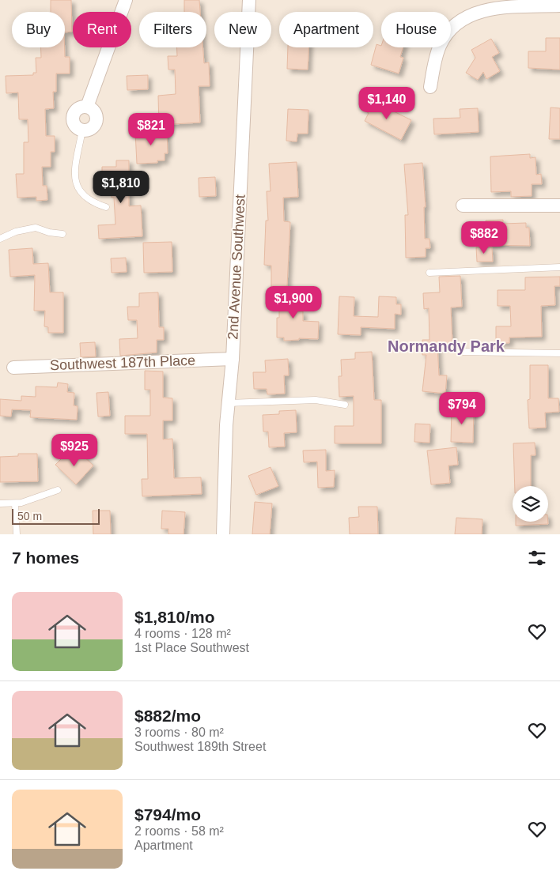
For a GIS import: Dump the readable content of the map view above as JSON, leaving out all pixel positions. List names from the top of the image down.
{
  "streets": {
    "street": ["2nd Avenue Southwest", "Southwest 187th Place"]
  },
  "crossings": [
    ["2nd Avenue Southwest", "Southwest 187th Place"]
  ],
  "districts": ["Normandy Park"],
  "scale_bar": "50 m",
  "page": {
    "chip": [
      "Buy",
      "Rent",
      "Filters",
      "New",
      "Apartment",
      "House"
    ],
    "price": [
      "$1,140",
      "$821",
      "$1,810",
      "$882",
      "$1,900",
      "$794",
      "$925"
    ],
    "scale": "50 m",
    "heading": "7 homes",
    "list": [
      {
        "name": "$1,810/mo",
        "note": "4 rooms · 128 m² · 1st Place Southwest"
      },
      {
        "name": "$882/mo",
        "note": "3 rooms · 80 m² · Southwest 189th Street"
      },
      {
        "name": "$794/mo",
        "note": "2 rooms · 58 m² · Apartment"
      }
    ]
  }
}
